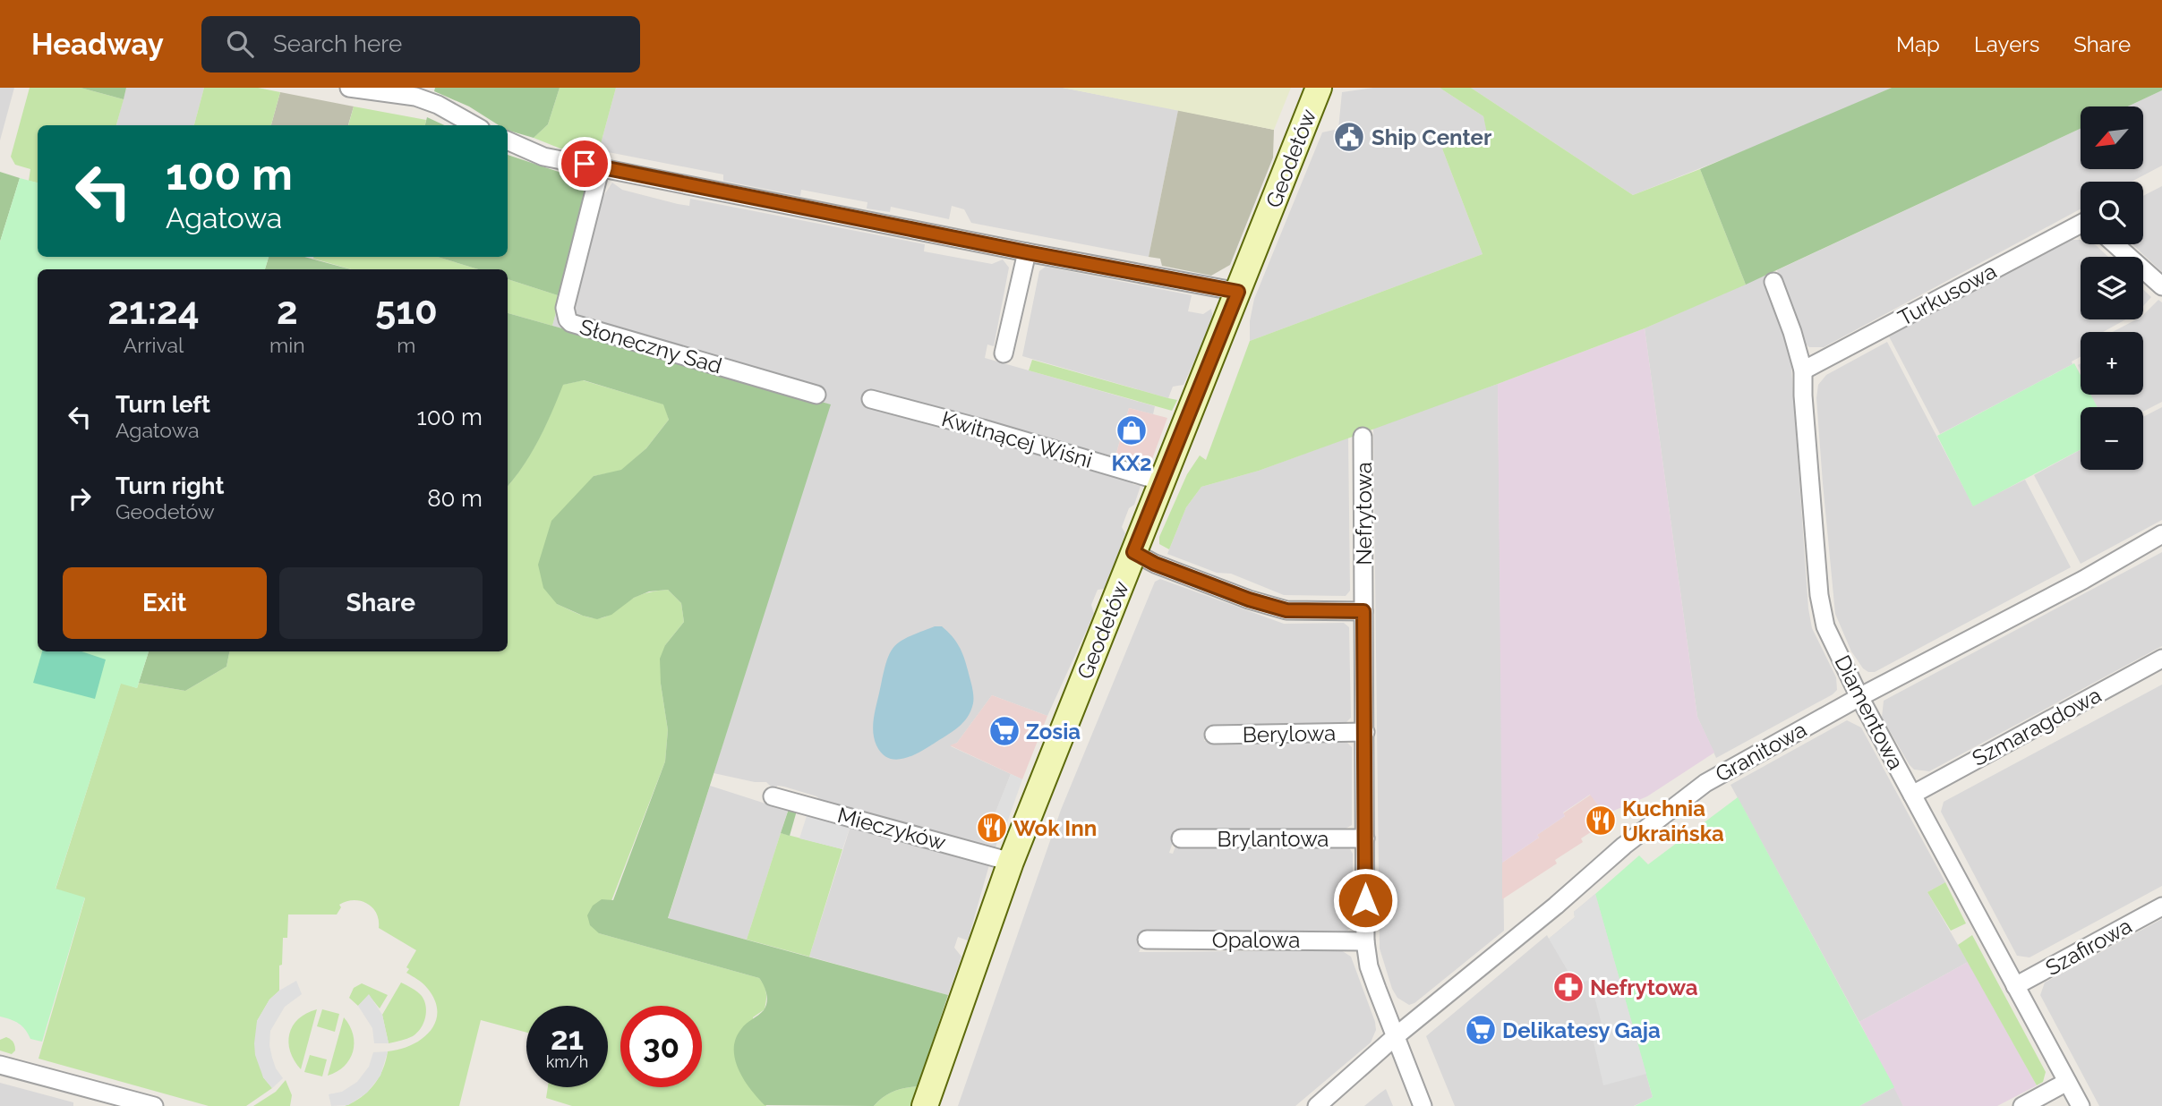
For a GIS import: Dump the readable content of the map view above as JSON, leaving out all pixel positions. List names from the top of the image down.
{
  "streets": {
    "street": [
      "Geodetów",
      "Turkusowa",
      "Słoneczny Sad",
      "Kwitnącej Wiśni",
      "Nefrytowa",
      "Diamentowa",
      "Szmaragdowa",
      "Berylowa",
      "Granitowa",
      "Mieczyków",
      "Brylantowa",
      "Opalowa",
      "Szafirowa"
    ]
  },
  "crossings": [
    ["Geodetów", "Kwitnącej Wiśni"],
    ["Geodetów", "Mieczyków"],
    ["Turkusowa", "Diamentowa"],
    ["Nefrytowa", "Berylowa"],
    ["Nefrytowa", "Granitowa"],
    ["Nefrytowa", "Brylantowa"],
    ["Nefrytowa", "Opalowa"],
    ["Diamentowa", "Szmaragdowa"],
    ["Diamentowa", "Granitowa"],
    ["Diamentowa", "Szafirowa"]
  ],
  "places": {
    "public building": ["Ship Center"],
    "shop": ["KX2"],
    "supermarket": ["Zosia", "Delikatesy Gaja"],
    "restaurant": ["Kuchnia Ukraińska", "Wok Inn"],
    "pharmacy": ["Nefrytowa"]
  },
  "north": "bottom left",
  "page": {
    "header": "Headway",
    "search": "Search here",
    "nav": ["Map", "Layers", "Share"],
    "map_buttons": ["+", "−"],
    "turn": ["100 m", "Agatowa"],
    "eta": [
      "21:24",
      "Arrival",
      "2",
      "min",
      "510",
      "m"
    ],
    "list": [
      {
        "name": "Turn left",
        "note": "Agatowa",
        "value": "100 m"
      },
      {
        "name": "Turn right",
        "note": "Geodetów",
        "value": "80 m"
      }
    ],
    "buttons": ["Exit", "Share"],
    "speed": "21 km/h",
    "limit": "30"
  }
}
